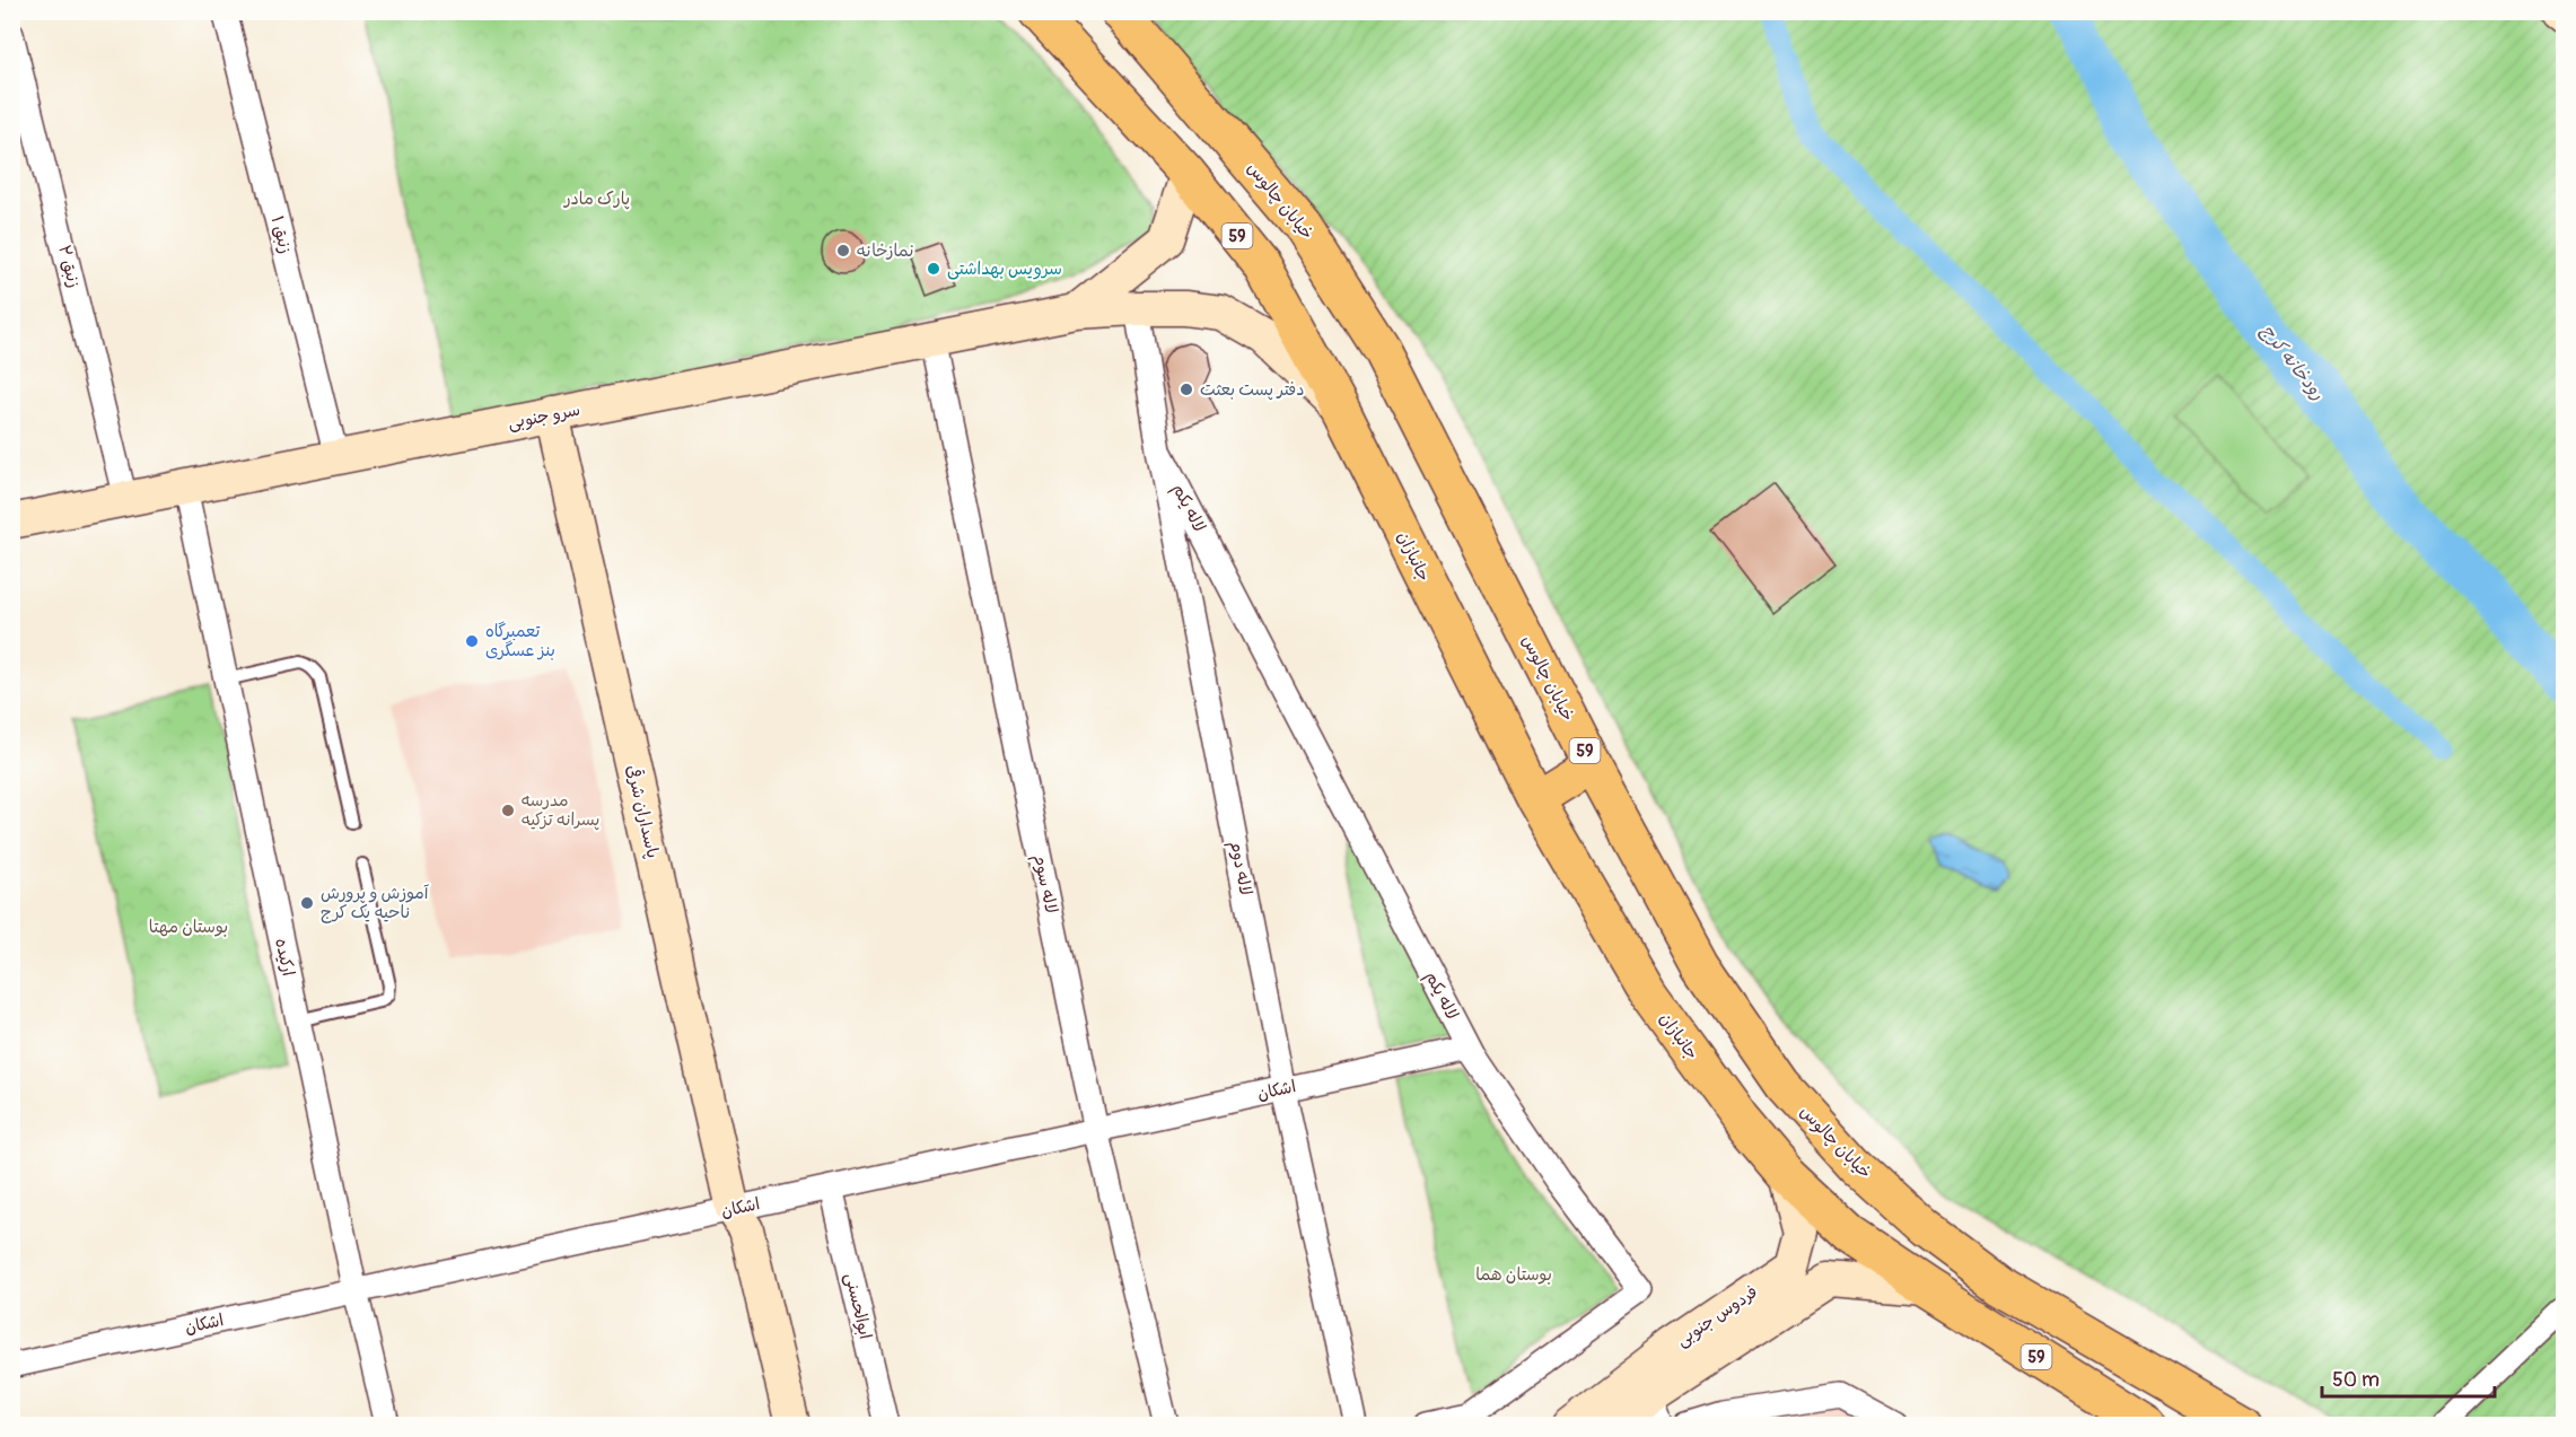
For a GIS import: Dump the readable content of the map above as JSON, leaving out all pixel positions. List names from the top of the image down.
{
  "streets": {
    "highway": ["خیابان چالوس", "59", "جانبازان"],
    "street": [
      "زنبق ۱",
      "زنبق ۲",
      "سرو جنوبی",
      "لاله یکم",
      "پاسداران شرقی",
      "لاله دوم",
      "لاله سوم",
      "ارکیده",
      "اشکان",
      "ابوالحسنی",
      "فردوس جنوبی"
    ]
  },
  "crossings": [
    ["زنبق ۱", "سرو جنوبی"],
    ["59", "سرو جنوبی"],
    ["59", "جانبازان"],
    ["زنبق ۲", "سرو جنوبی"],
    ["سرو جنوبی", "جانبازان"],
    ["سرو جنوبی", "پاسداران شرقی"],
    ["سرو جنوبی", "لاله دوم"],
    ["سرو جنوبی", "لاله سوم"],
    ["سرو جنوبی", "ارکیده"],
    ["لاله یکم", "لاله دوم"],
    ["لاله یکم", "اشکان"],
    ["جانبازان", "فردوس جنوبی"],
    ["پاسداران شرقی", "اشکان"],
    ["لاله دوم", "اشکان"],
    ["لاله سوم", "اشکان"],
    ["ارکیده", "اشکان"],
    ["اشکان", "ابوالحسنی"]
  ],
  "water": ["رودخانه کرج"],
  "parks": ["پارک مادر", "بوستان مهتا", "بوستان هما"],
  "places": [
    "نمازخانه",
    "سرویس بهداشتی",
    "دفتر پست بعثت",
    "تعمیرگاه بنز عسگری",
    "مدرسه پسرانه تزکیه",
    "آموزش و پرورش ناحیه یک کرج"
  ],
  "scale_bar": "50 m"
}
